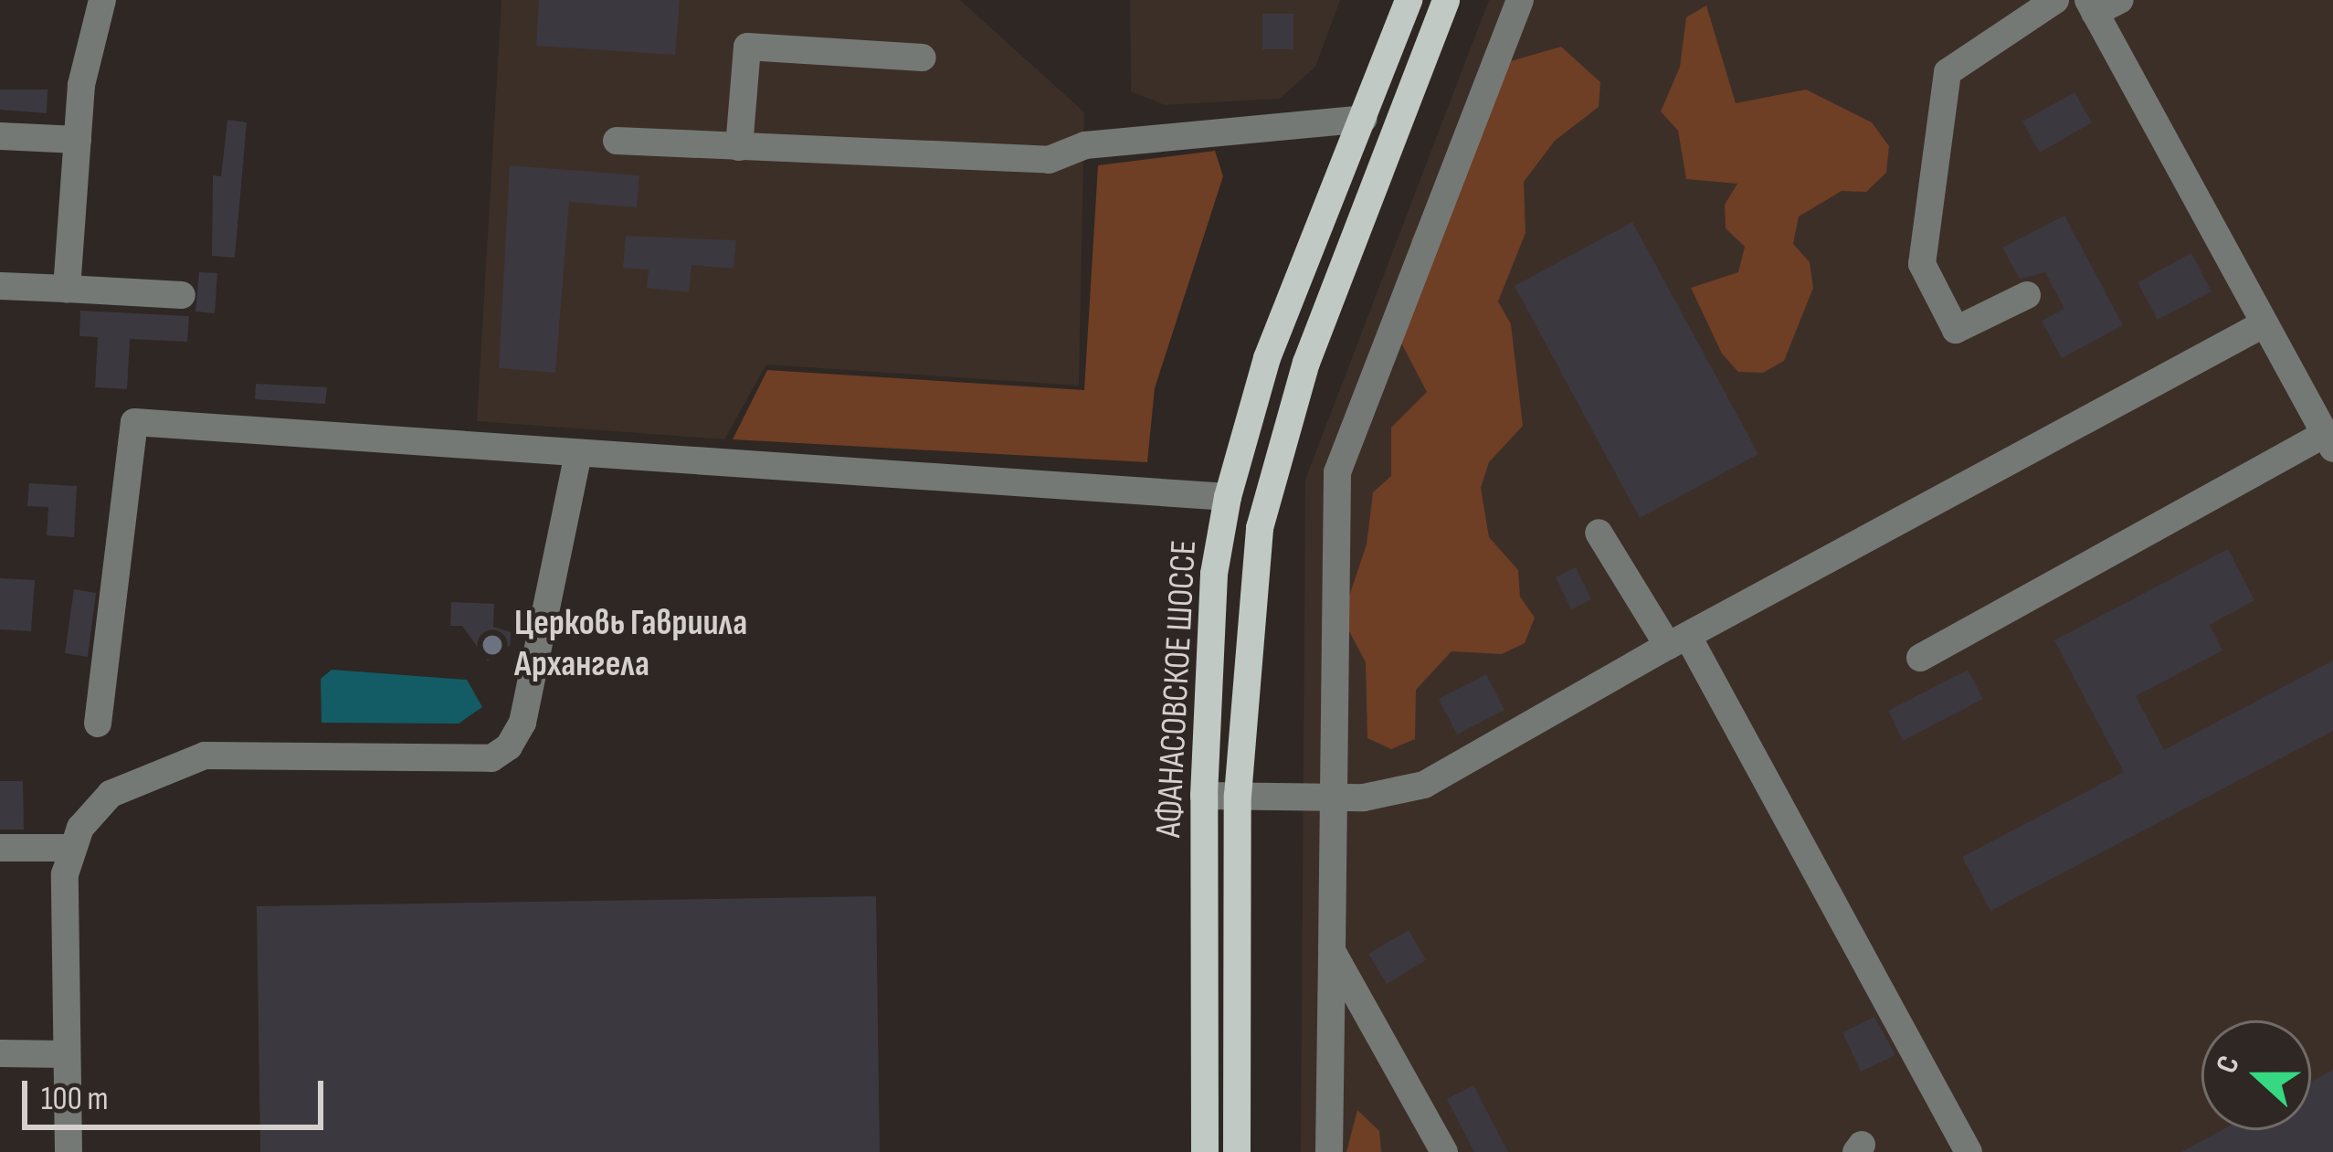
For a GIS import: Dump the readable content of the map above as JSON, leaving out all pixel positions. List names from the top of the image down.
{
  "streets": {
    "main road": ["АФАНАСОВСКОЕ ШОССЕ"]
  },
  "places": ["Церковь Гавриила Архангела"],
  "scale_bar": "100 m",
  "north": "left"
}
